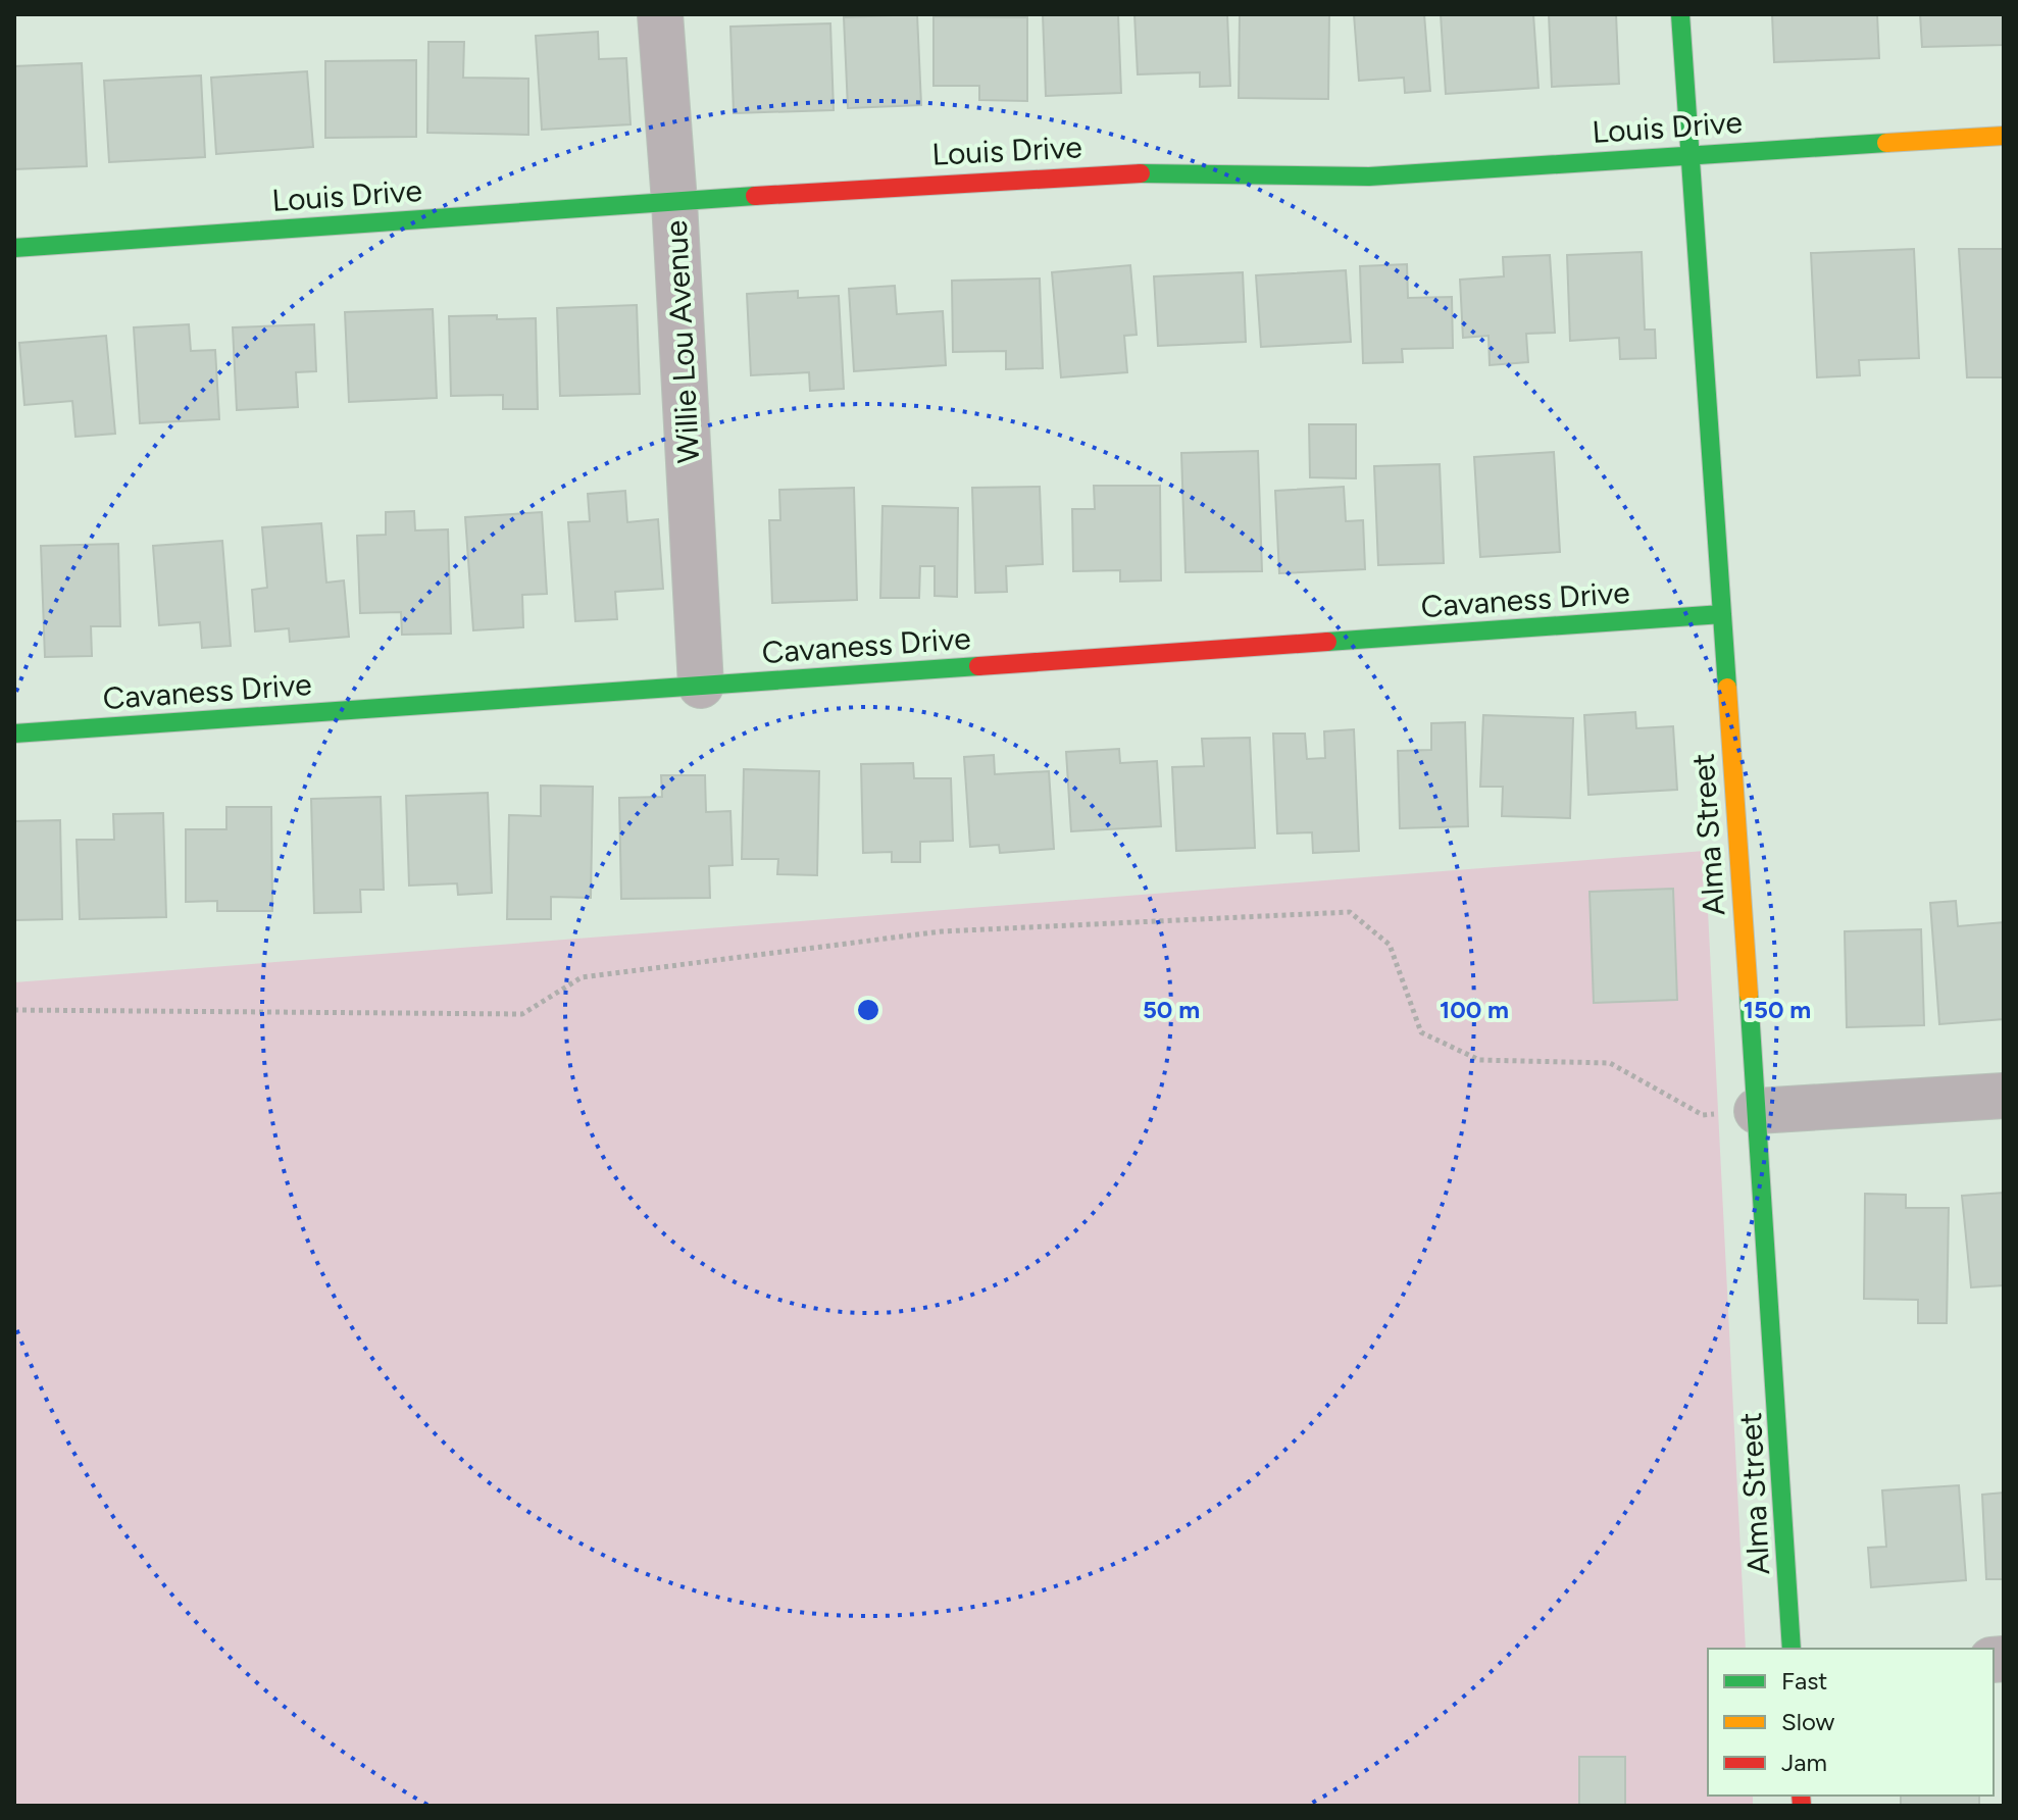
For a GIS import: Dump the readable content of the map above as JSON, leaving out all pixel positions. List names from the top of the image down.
{
  "streets": {
    "street": [
      "Louis Drive",
      "Willie Lou Avenue",
      "Cavaness Drive",
      "Alma Street"
    ]
  },
  "crossings": [
    ["Louis Drive", "Willie Lou Avenue"],
    ["Louis Drive", "Alma Street"],
    ["Willie Lou Avenue", "Cavaness Drive"],
    ["Cavaness Drive", "Alma Street"]
  ],
  "legend": ["Fast", "Slow", "Jam"],
  "rings": ["50 m", "100 m", "150 m"]
}
